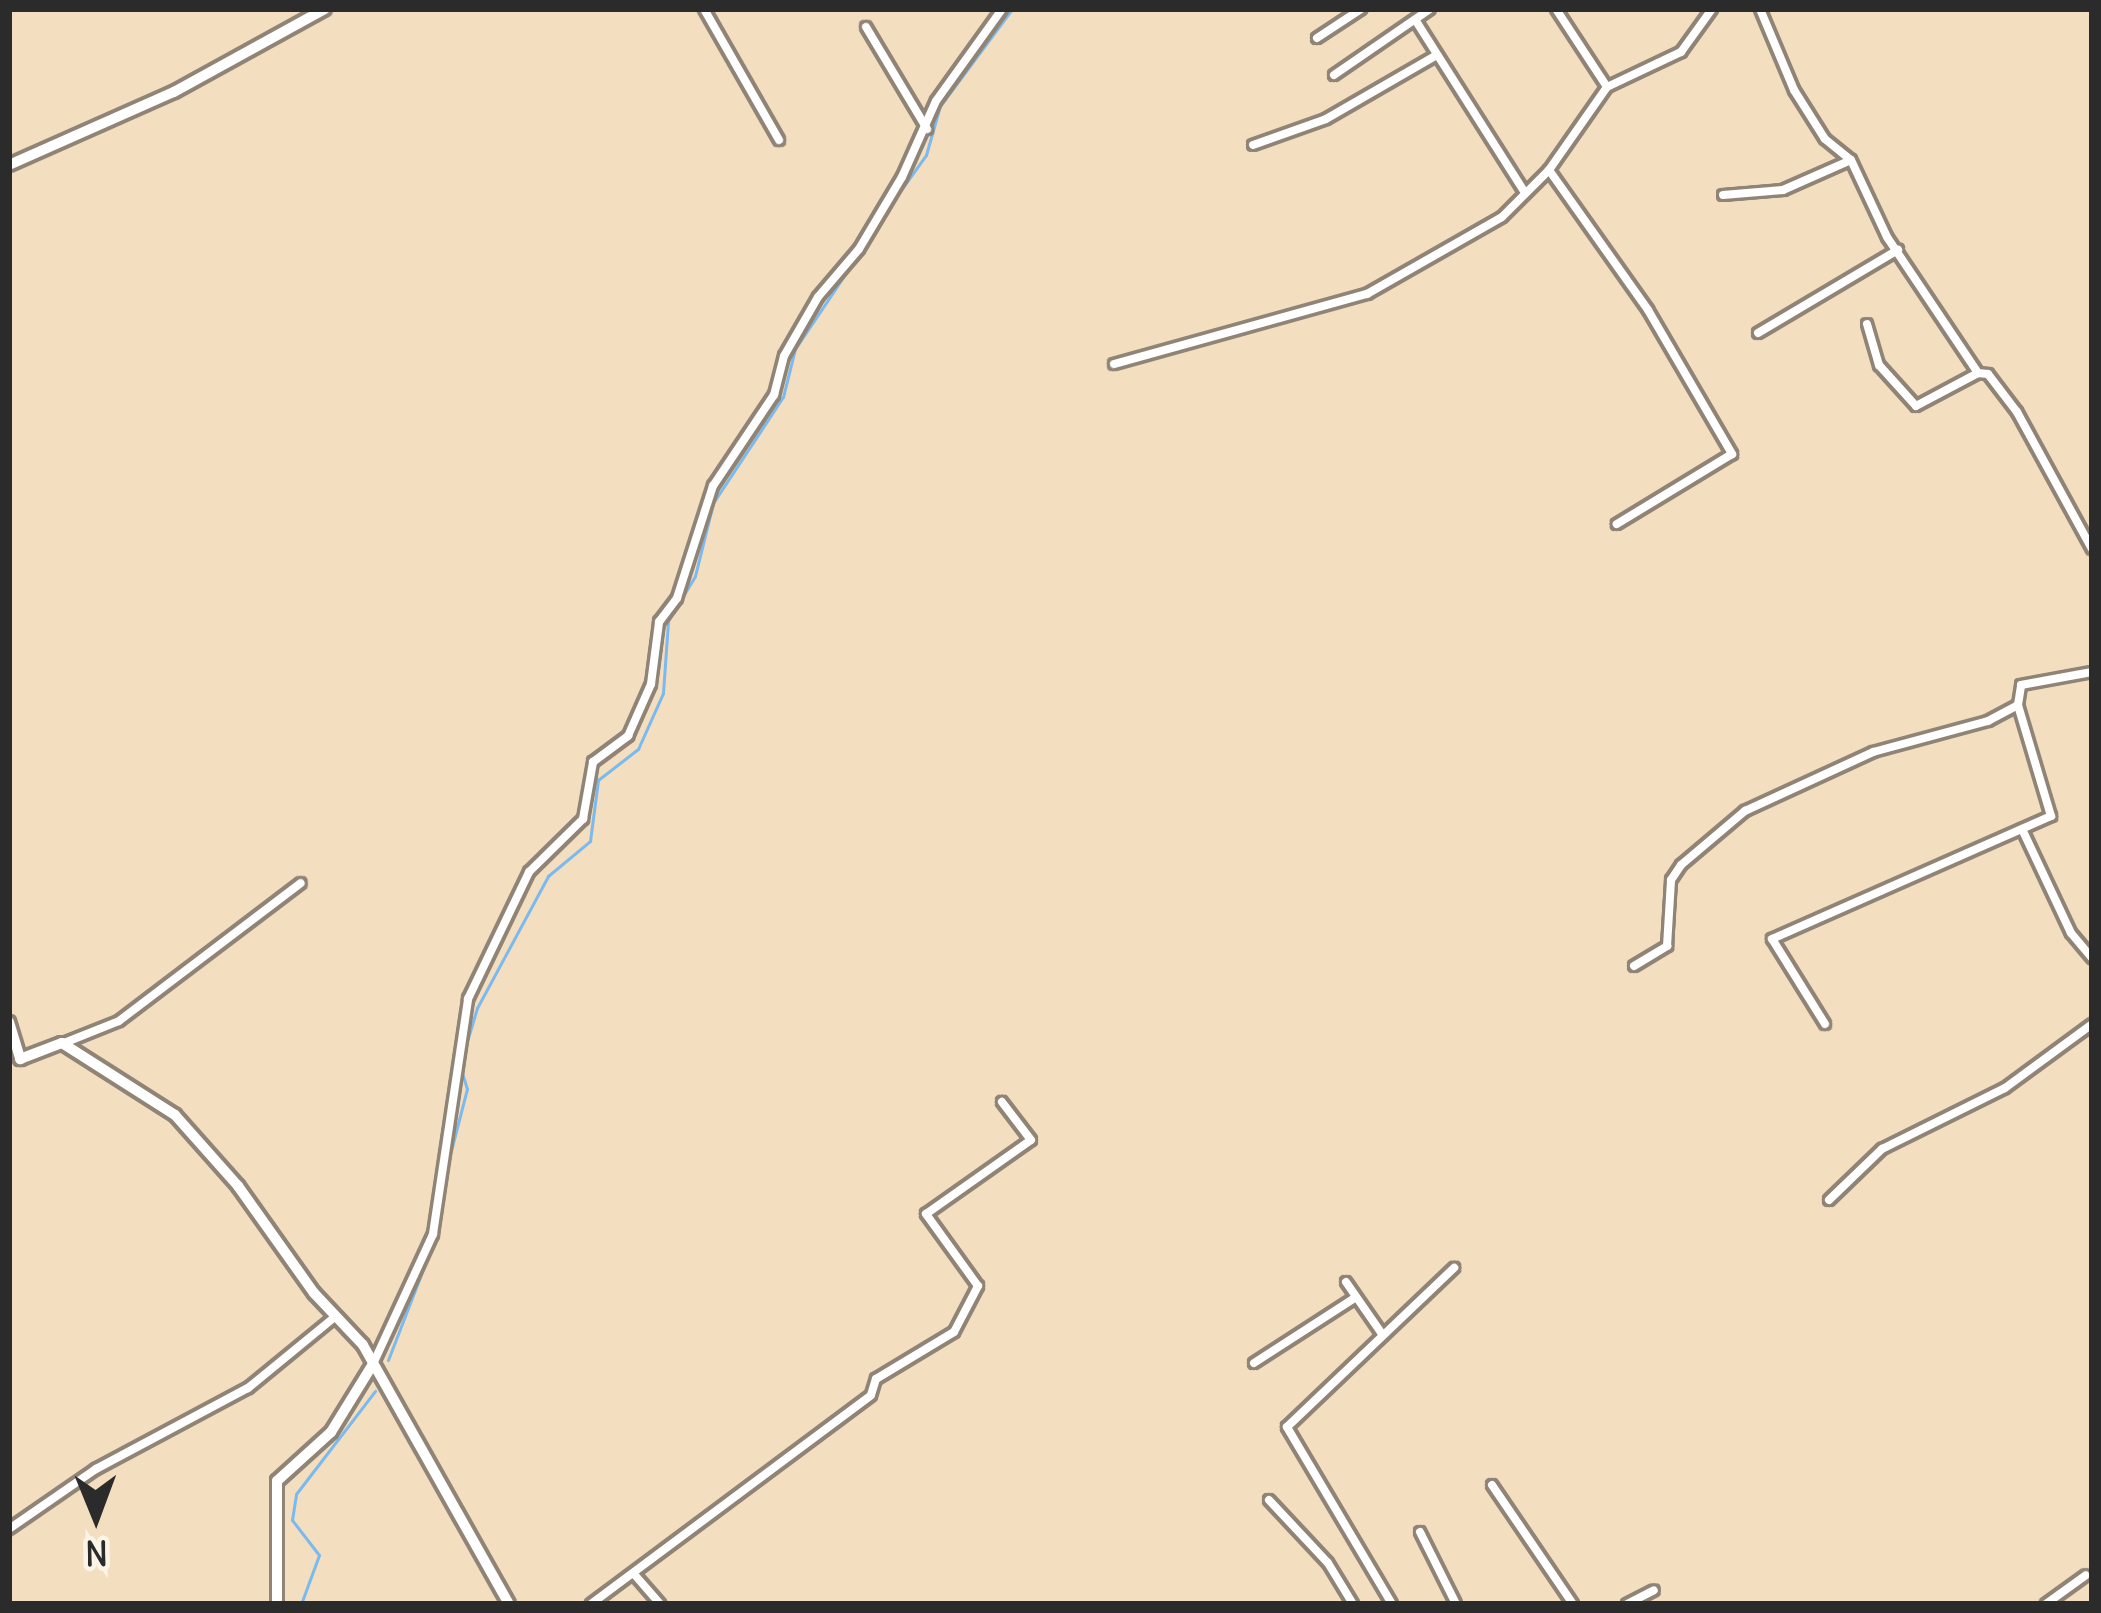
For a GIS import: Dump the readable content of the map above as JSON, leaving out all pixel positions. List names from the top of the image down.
{
  "north": "bottom"
}
